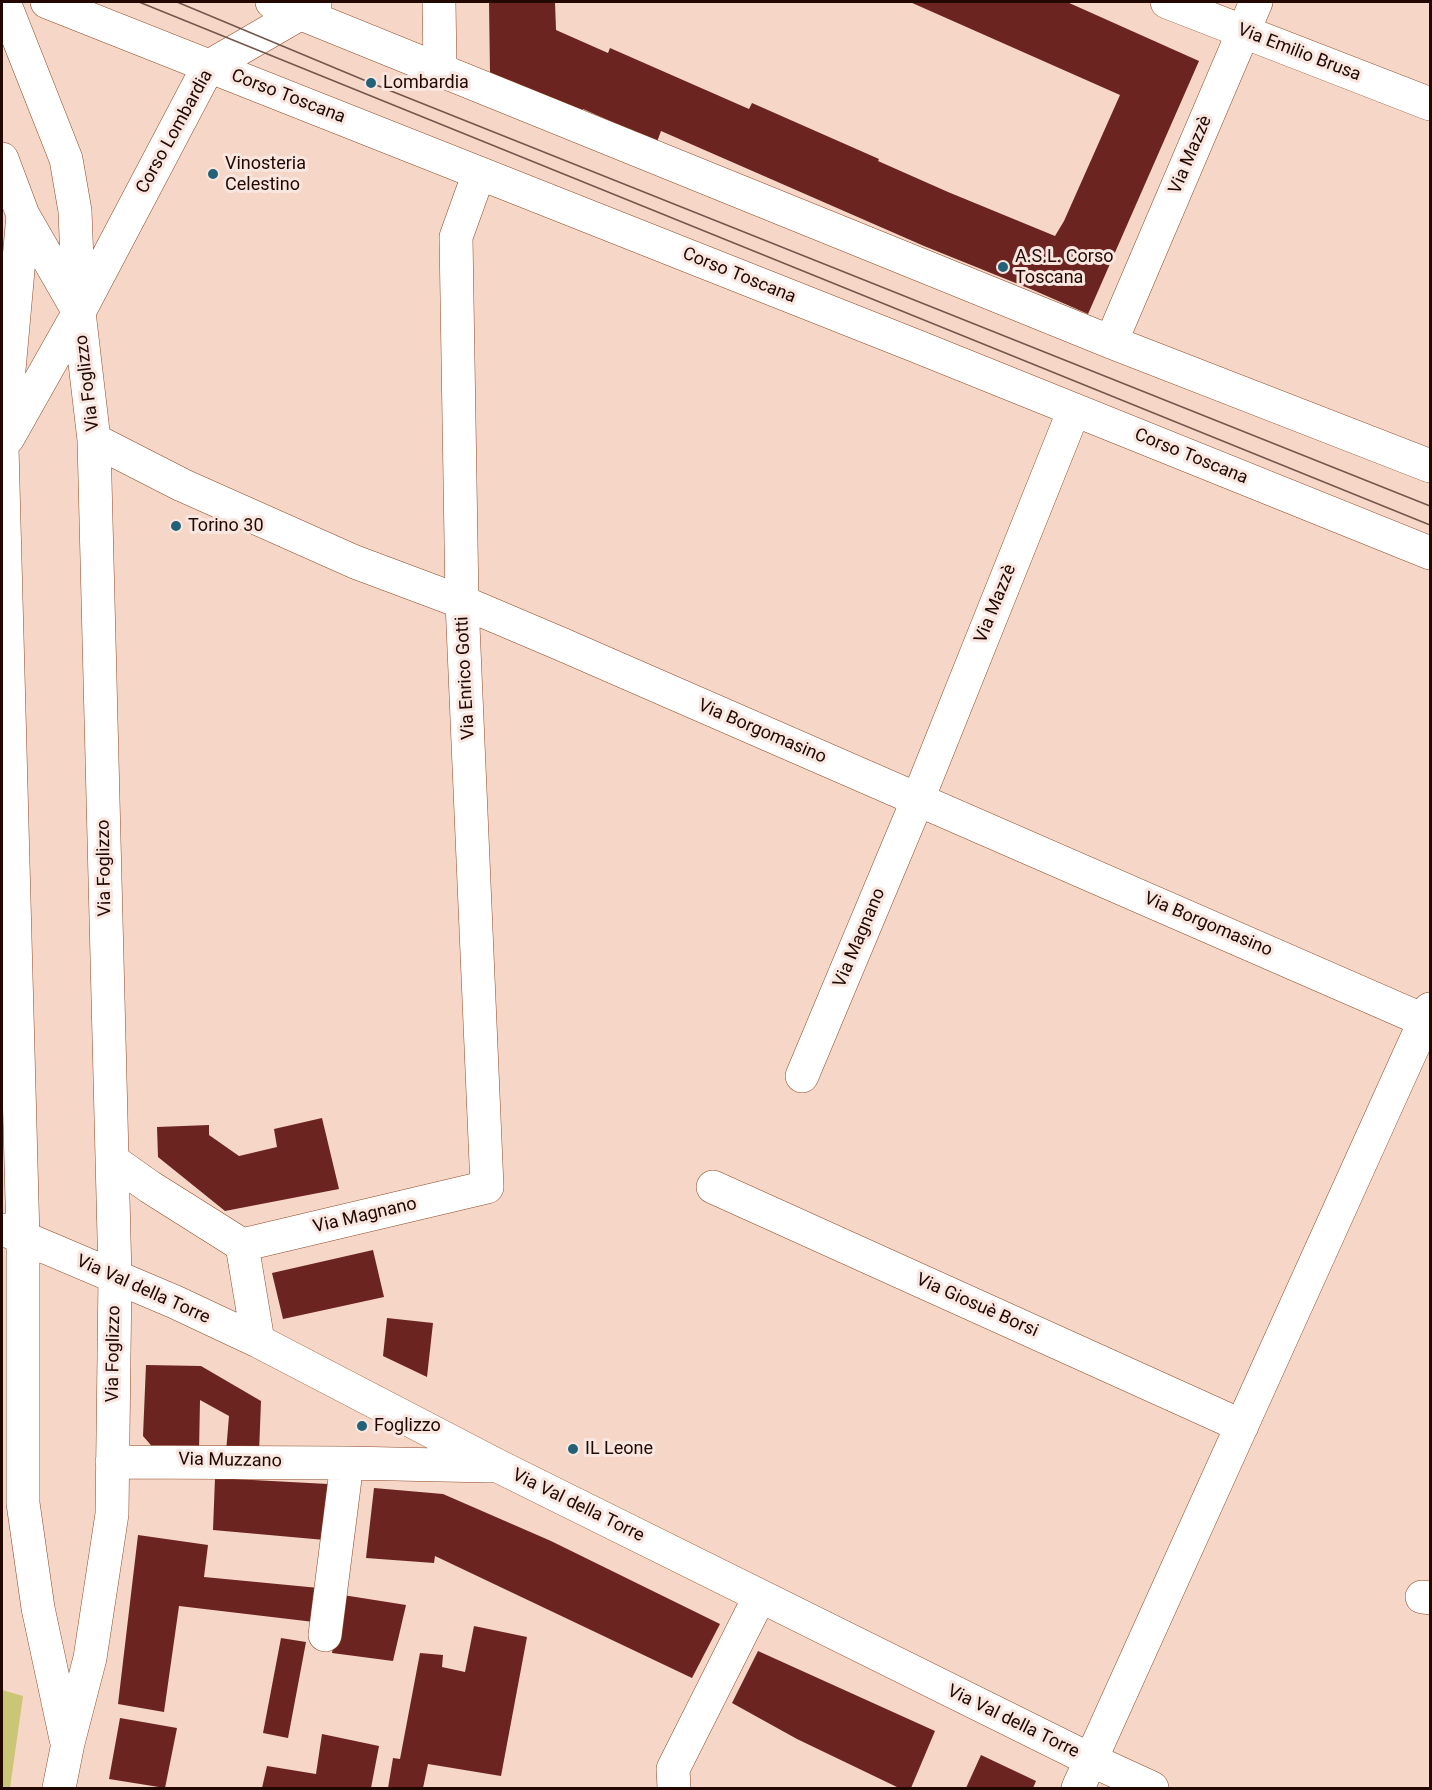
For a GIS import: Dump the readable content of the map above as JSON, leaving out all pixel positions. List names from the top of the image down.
{
  "streets": {
    "street": [
      "Via Emilio Brusa",
      "Corso Toscana",
      "Corso Lombardia",
      "Via Mazzè",
      "Via Foglizzo",
      "Via Enrico Gotti",
      "Via Borgomasino",
      "Via Magnano",
      "Via Val della Torre",
      "Via Giosuè Borsi",
      "Via Muzzano"
    ]
  },
  "crossings": [
    ["Via Emilio Brusa", "Via Mazzè"],
    ["Corso Toscana", "Corso Lombardia"],
    ["Corso Toscana", "Via Mazzè"],
    ["Corso Toscana", "Via Enrico Gotti"],
    ["Corso Lombardia", "Via Foglizzo"],
    ["Via Mazzè", "Via Borgomasino"],
    ["Via Mazzè", "Via Magnano"],
    ["Via Foglizzo", "Via Borgomasino"],
    ["Via Foglizzo", "Via Val della Torre"],
    ["Via Foglizzo", "Via Muzzano"],
    ["Via Enrico Gotti", "Via Borgomasino"],
    ["Via Enrico Gotti", "Via Magnano"],
    ["Via Borgomasino", "Via Magnano"],
    ["Via Val della Torre", "Via Muzzano"]
  ],
  "places": [
    "Lombardia",
    "Vinosteria Celestino",
    "A.S.L. Corso Toscana",
    "Torino 30",
    "Foglizzo",
    "IL Leone"
  ]
}
